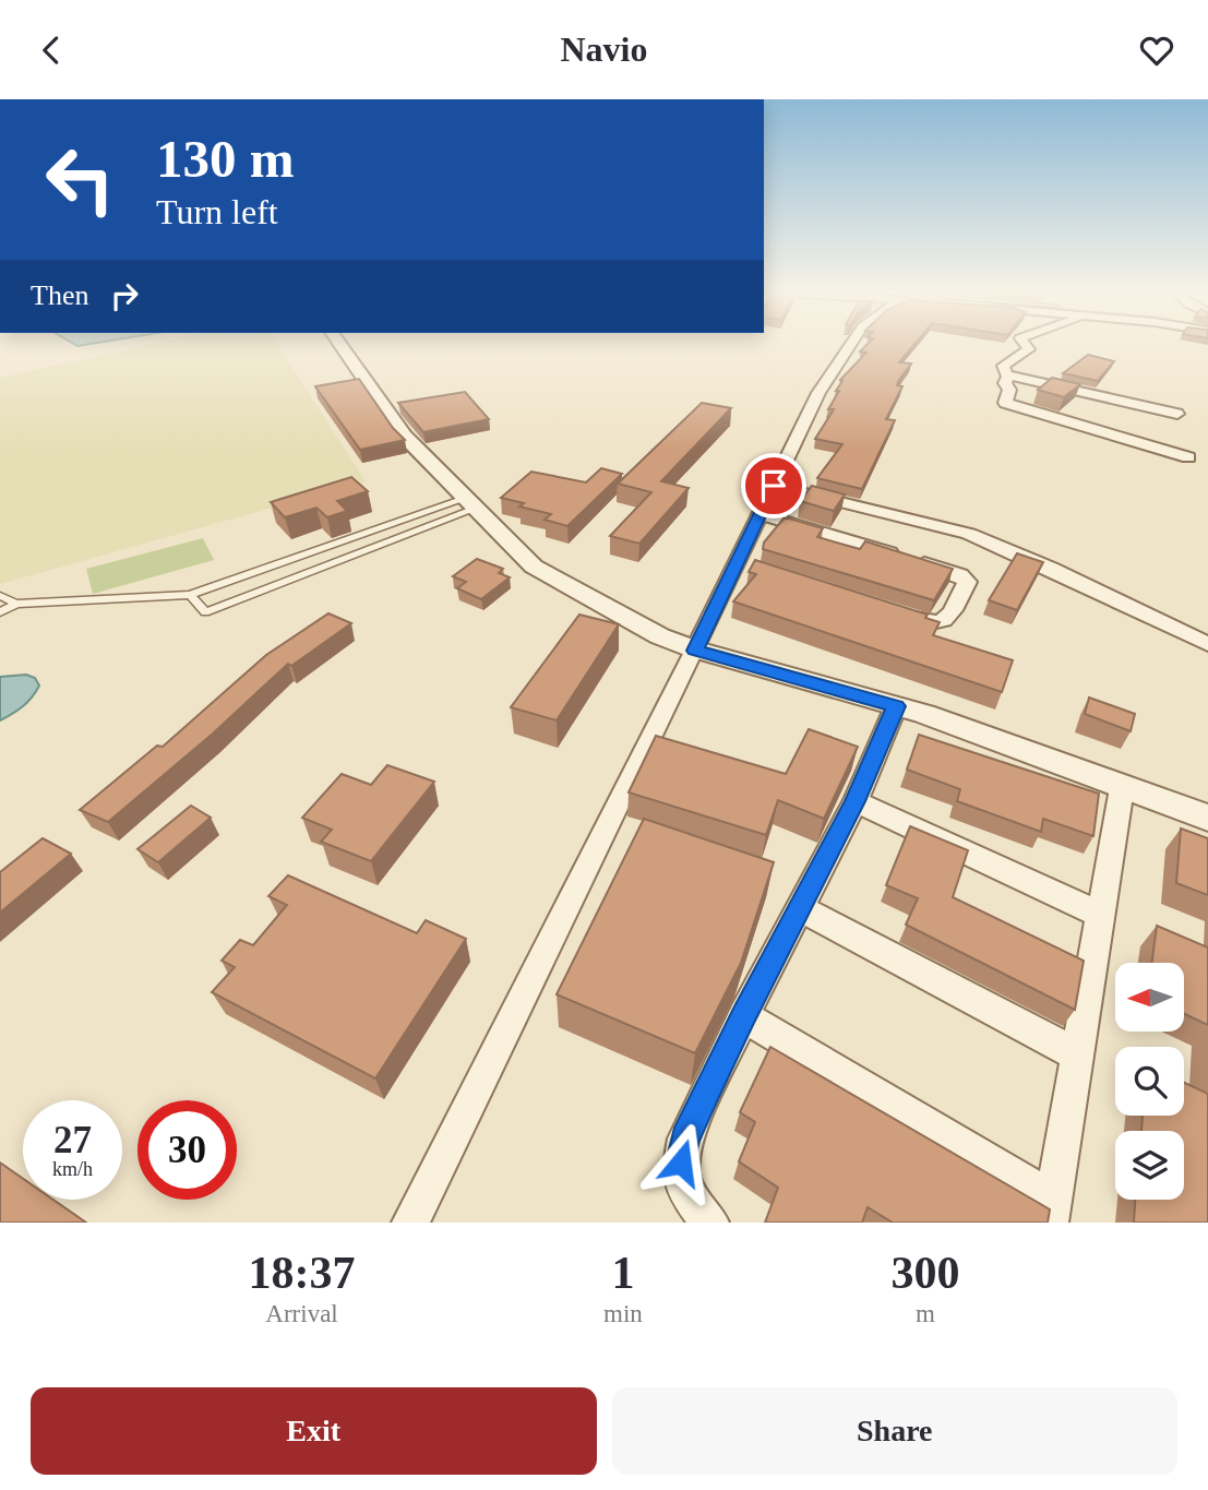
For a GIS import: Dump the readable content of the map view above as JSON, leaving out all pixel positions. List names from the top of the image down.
{
  "north": "left",
  "page": {
    "header": "Navio",
    "turn": ["130 m", "Turn left"],
    "then": "Then",
    "speed": "27 km/h",
    "limit": "30",
    "eta": [
      "18:37",
      "Arrival",
      "1",
      "min",
      "300",
      "m"
    ],
    "buttons": ["Exit", "Share"]
  }
}
